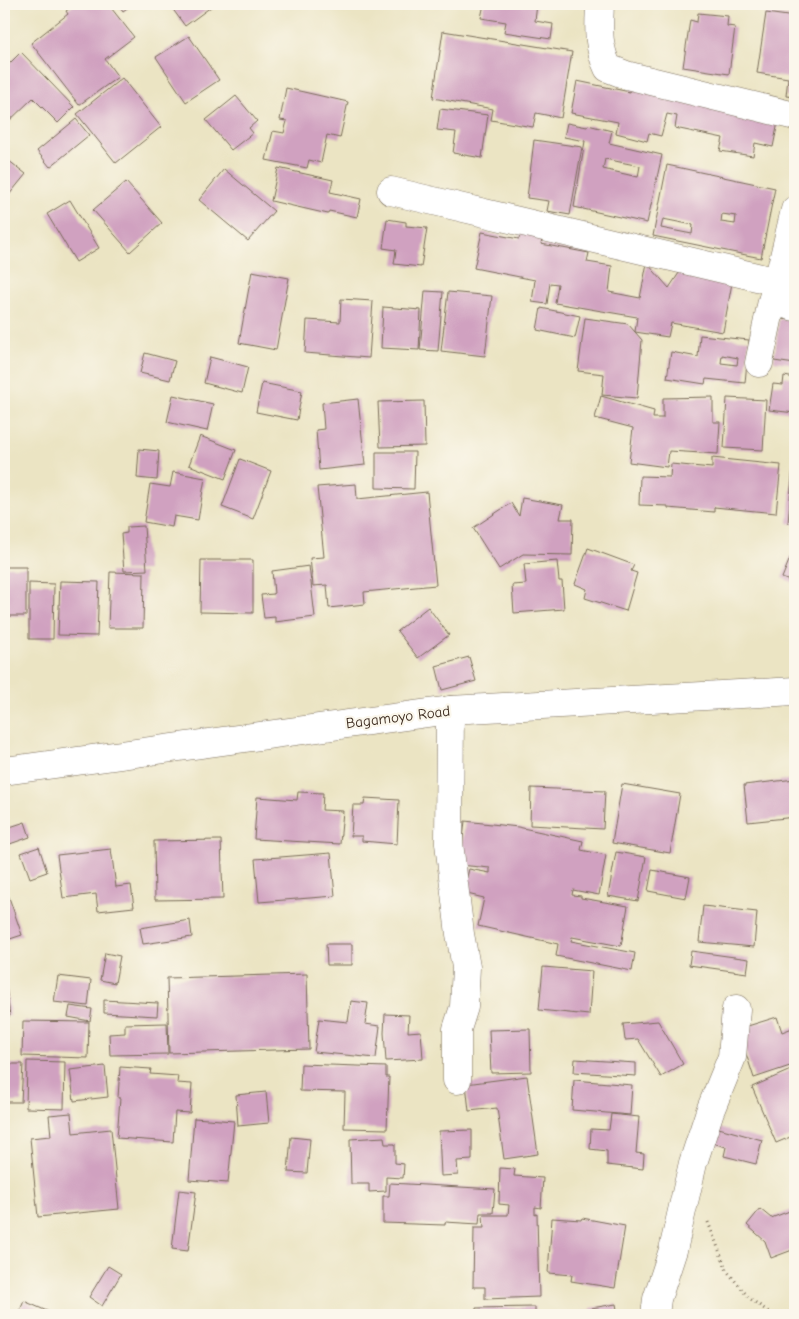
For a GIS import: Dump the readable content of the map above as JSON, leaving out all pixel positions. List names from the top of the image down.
{
  "streets": {
    "main road": ["Bagamoyo Road"]
  }
}
